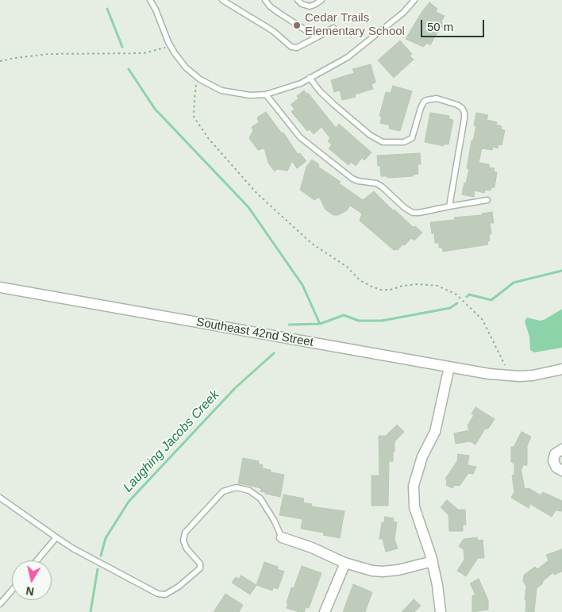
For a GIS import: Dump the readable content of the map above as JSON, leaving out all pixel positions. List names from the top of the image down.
{
  "streets": {
    "street": ["Southeast 42nd Street"]
  },
  "water": ["Laughing Jacobs Creek"],
  "places": ["Cedar Trails Elementary School"],
  "scale_bar": "50 m",
  "north": "bottom"
}
